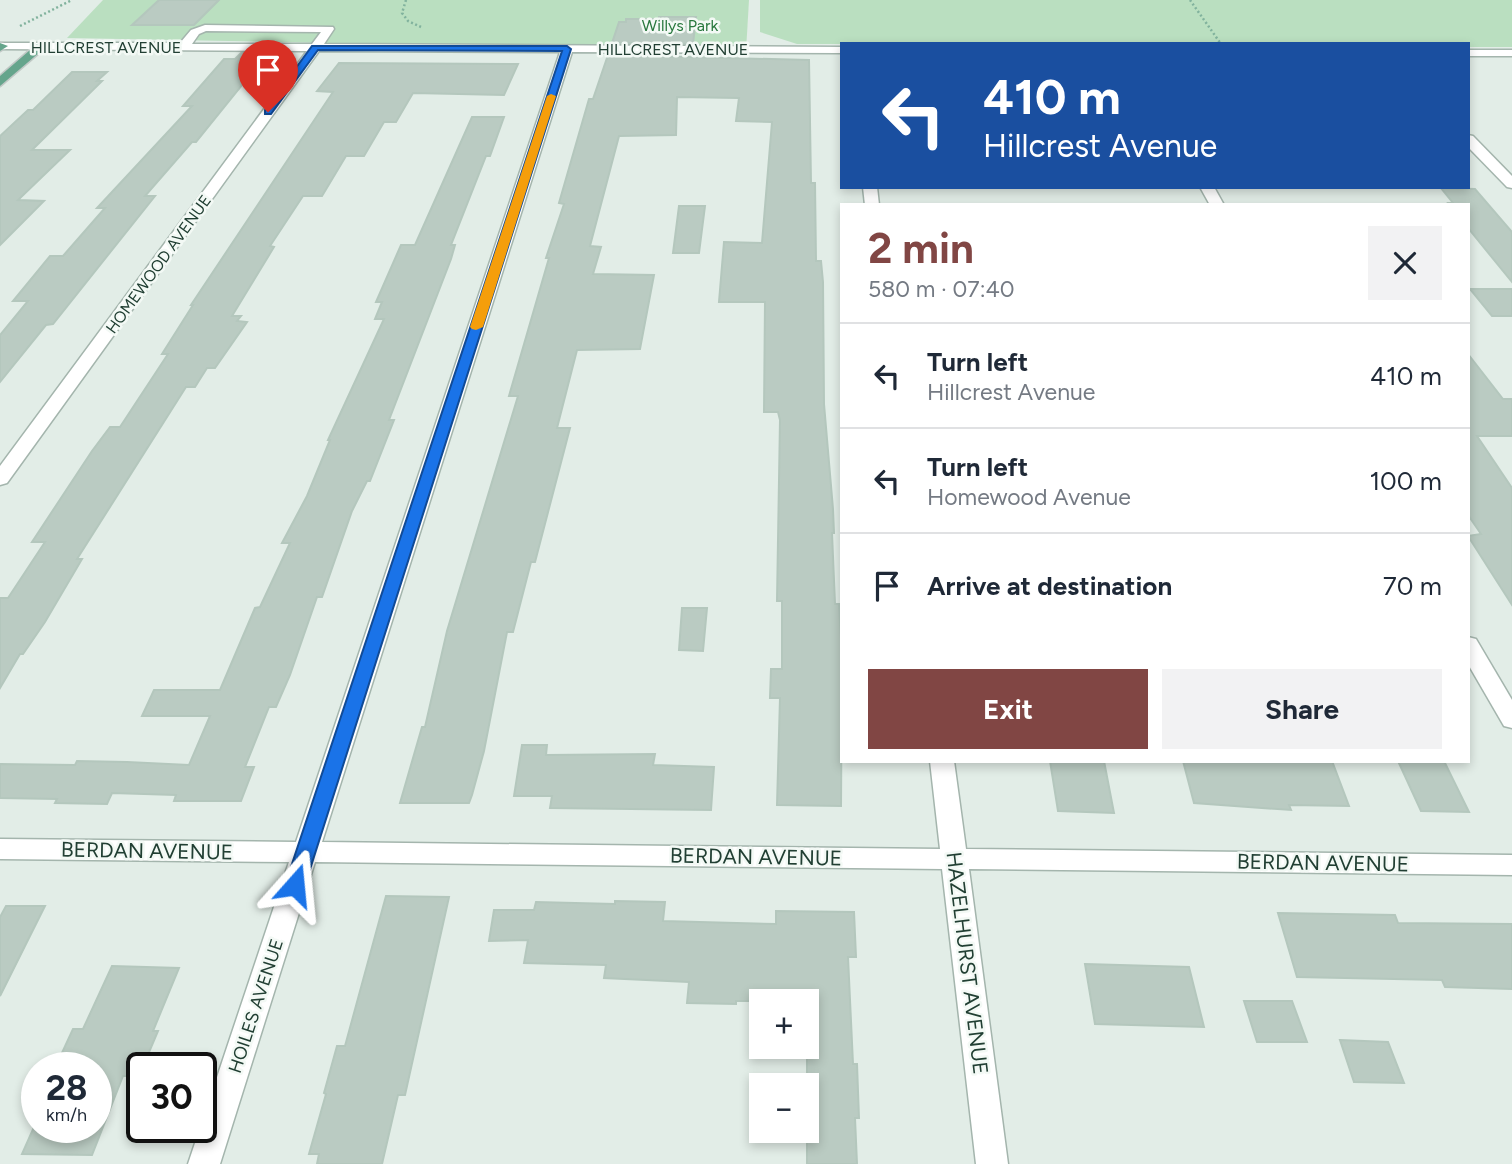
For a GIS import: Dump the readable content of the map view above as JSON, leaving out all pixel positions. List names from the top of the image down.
{
  "streets": {
    "street": [
      "HILLCREST AVENUE",
      "HOMEWOOD AVENUE",
      "BERDAN AVENUE",
      "HAZELHURST AVENUE",
      "HOILES AVENUE"
    ]
  },
  "crossings": [
    ["HILLCREST AVENUE", "HOMEWOOD AVENUE"],
    ["HILLCREST AVENUE", "HOILES AVENUE"],
    ["BERDAN AVENUE", "HAZELHURST AVENUE"],
    ["BERDAN AVENUE", "HOILES AVENUE"]
  ],
  "parks": ["Willys Park"],
  "page": {
    "turn": ["410 m", "Hillcrest Avenue"],
    "heading": ["2 min", "580 m · 07:40"],
    "list": [
      {
        "name": "Turn left",
        "note": "Hillcrest Avenue",
        "value": "410 m"
      },
      {
        "name": "Turn left",
        "note": "Homewood Avenue",
        "value": "100 m"
      },
      {
        "name": "Arrive at destination",
        "value": "70 m"
      }
    ],
    "buttons": ["Exit", "Share"],
    "map_buttons": ["+", "−"],
    "speed": "28 km/h",
    "limit": "30"
  }
}
